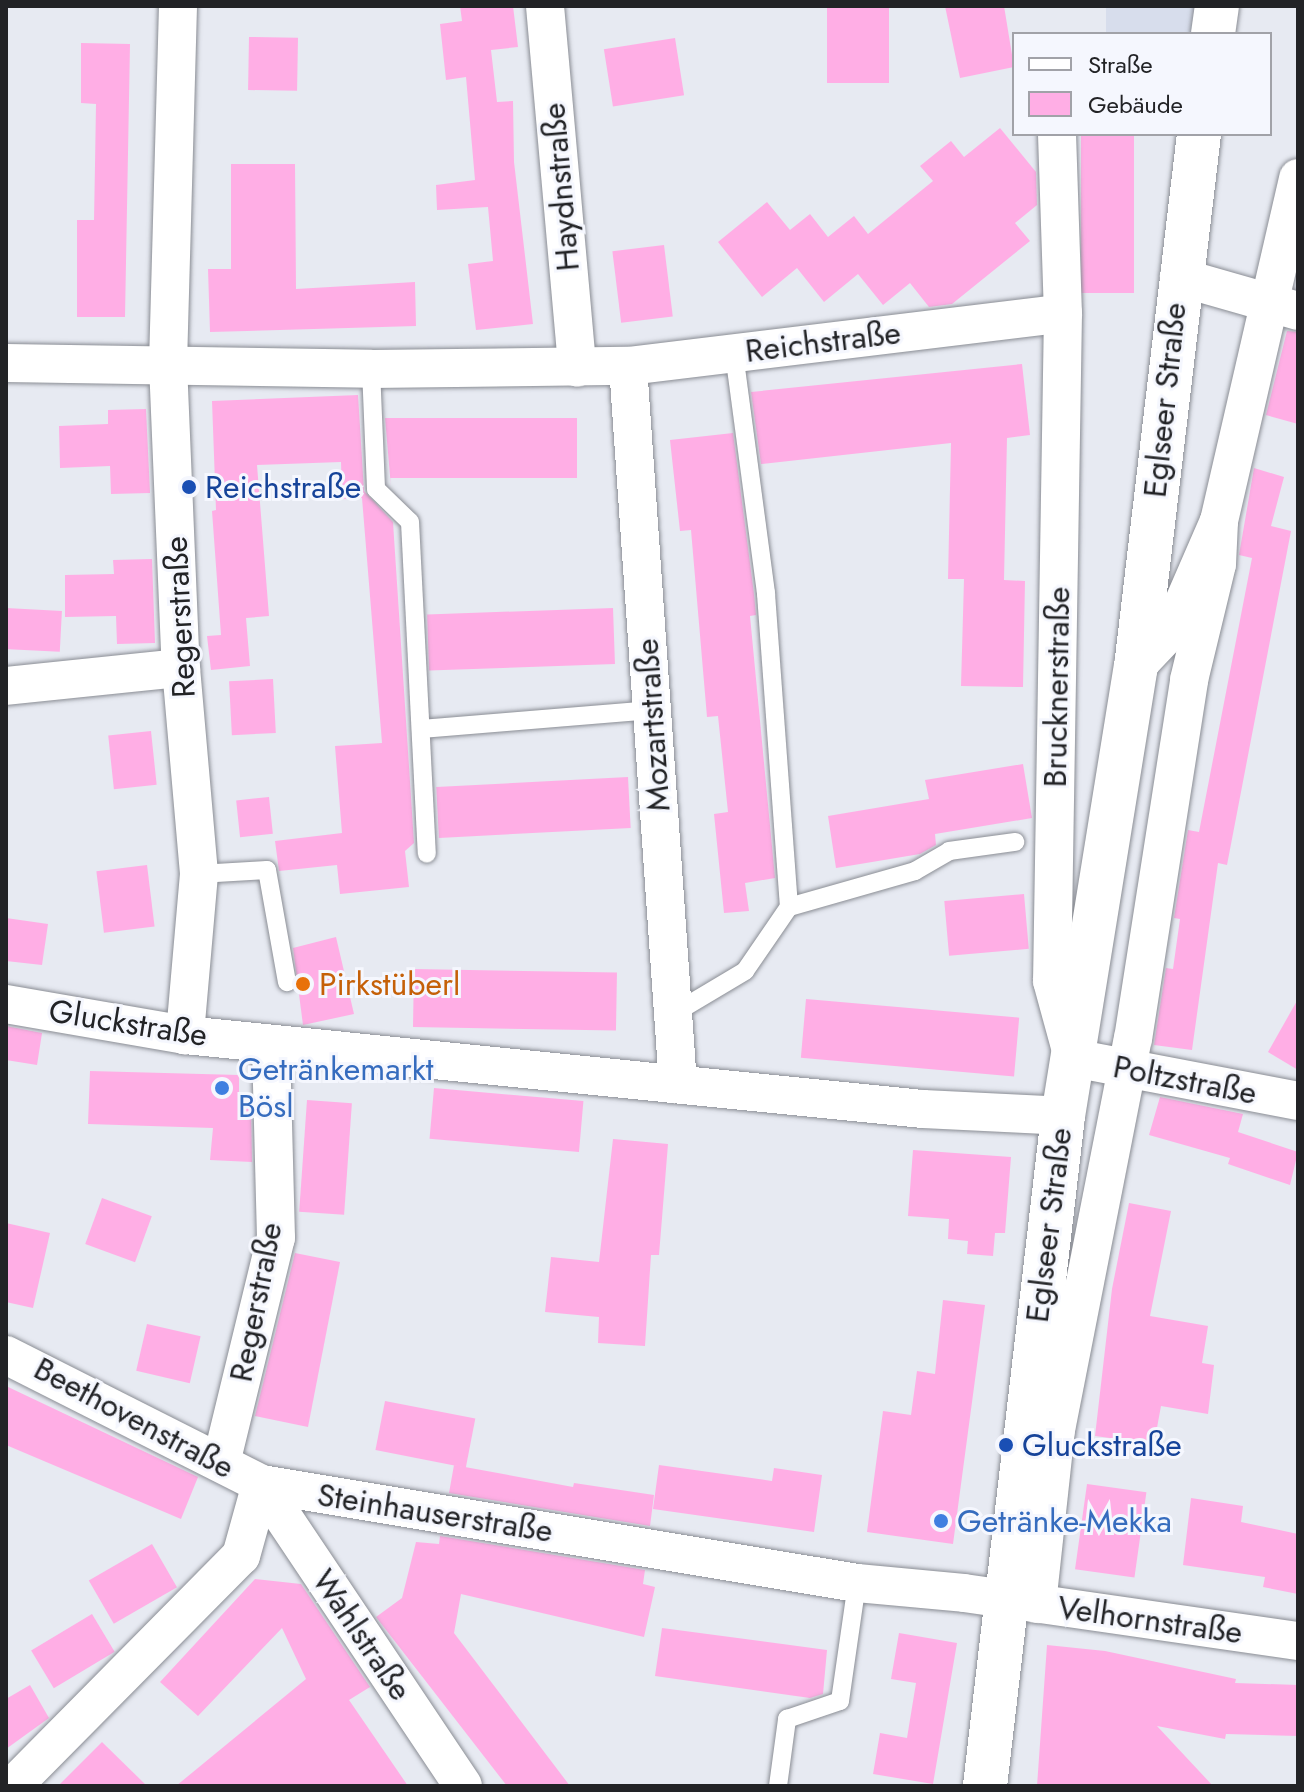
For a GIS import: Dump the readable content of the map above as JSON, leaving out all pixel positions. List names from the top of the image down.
{
  "streets": {
    "street": [
      "Haydnstraße",
      "Reichstraße",
      "Eglseer Straße",
      "Regerstraße",
      "Brucknerstraße",
      "Mozartstraße",
      "Gluckstraße",
      "Poltzstraße",
      "Beethovenstraße",
      "Steinhauserstraße",
      "Velhornstraße",
      "Wahlstraße"
    ]
  },
  "crossings": [
    ["Haydnstraße", "Reichstraße"],
    ["Reichstraße", "Regerstraße"],
    ["Reichstraße", "Brucknerstraße"],
    ["Reichstraße", "Mozartstraße"],
    ["Eglseer Straße", "Brucknerstraße"],
    ["Eglseer Straße", "Gluckstraße"],
    ["Eglseer Straße", "Poltzstraße"],
    ["Eglseer Straße", "Steinhauserstraße"],
    ["Eglseer Straße", "Velhornstraße"],
    ["Regerstraße", "Gluckstraße"],
    ["Regerstraße", "Beethovenstraße"],
    ["Brucknerstraße", "Poltzstraße"],
    ["Mozartstraße", "Gluckstraße"],
    ["Beethovenstraße", "Steinhauserstraße"],
    ["Beethovenstraße", "Wahlstraße"],
    ["Steinhauserstraße", "Velhornstraße"],
    ["Steinhauserstraße", "Wahlstraße"]
  ],
  "places": [
    "Reichstraße",
    "Pirkstüberl",
    "Getränkemarkt Bösl",
    "Gluckstraße",
    "Getränke-Mekka"
  ],
  "legend": ["Straße", "Gebäude"]
}
